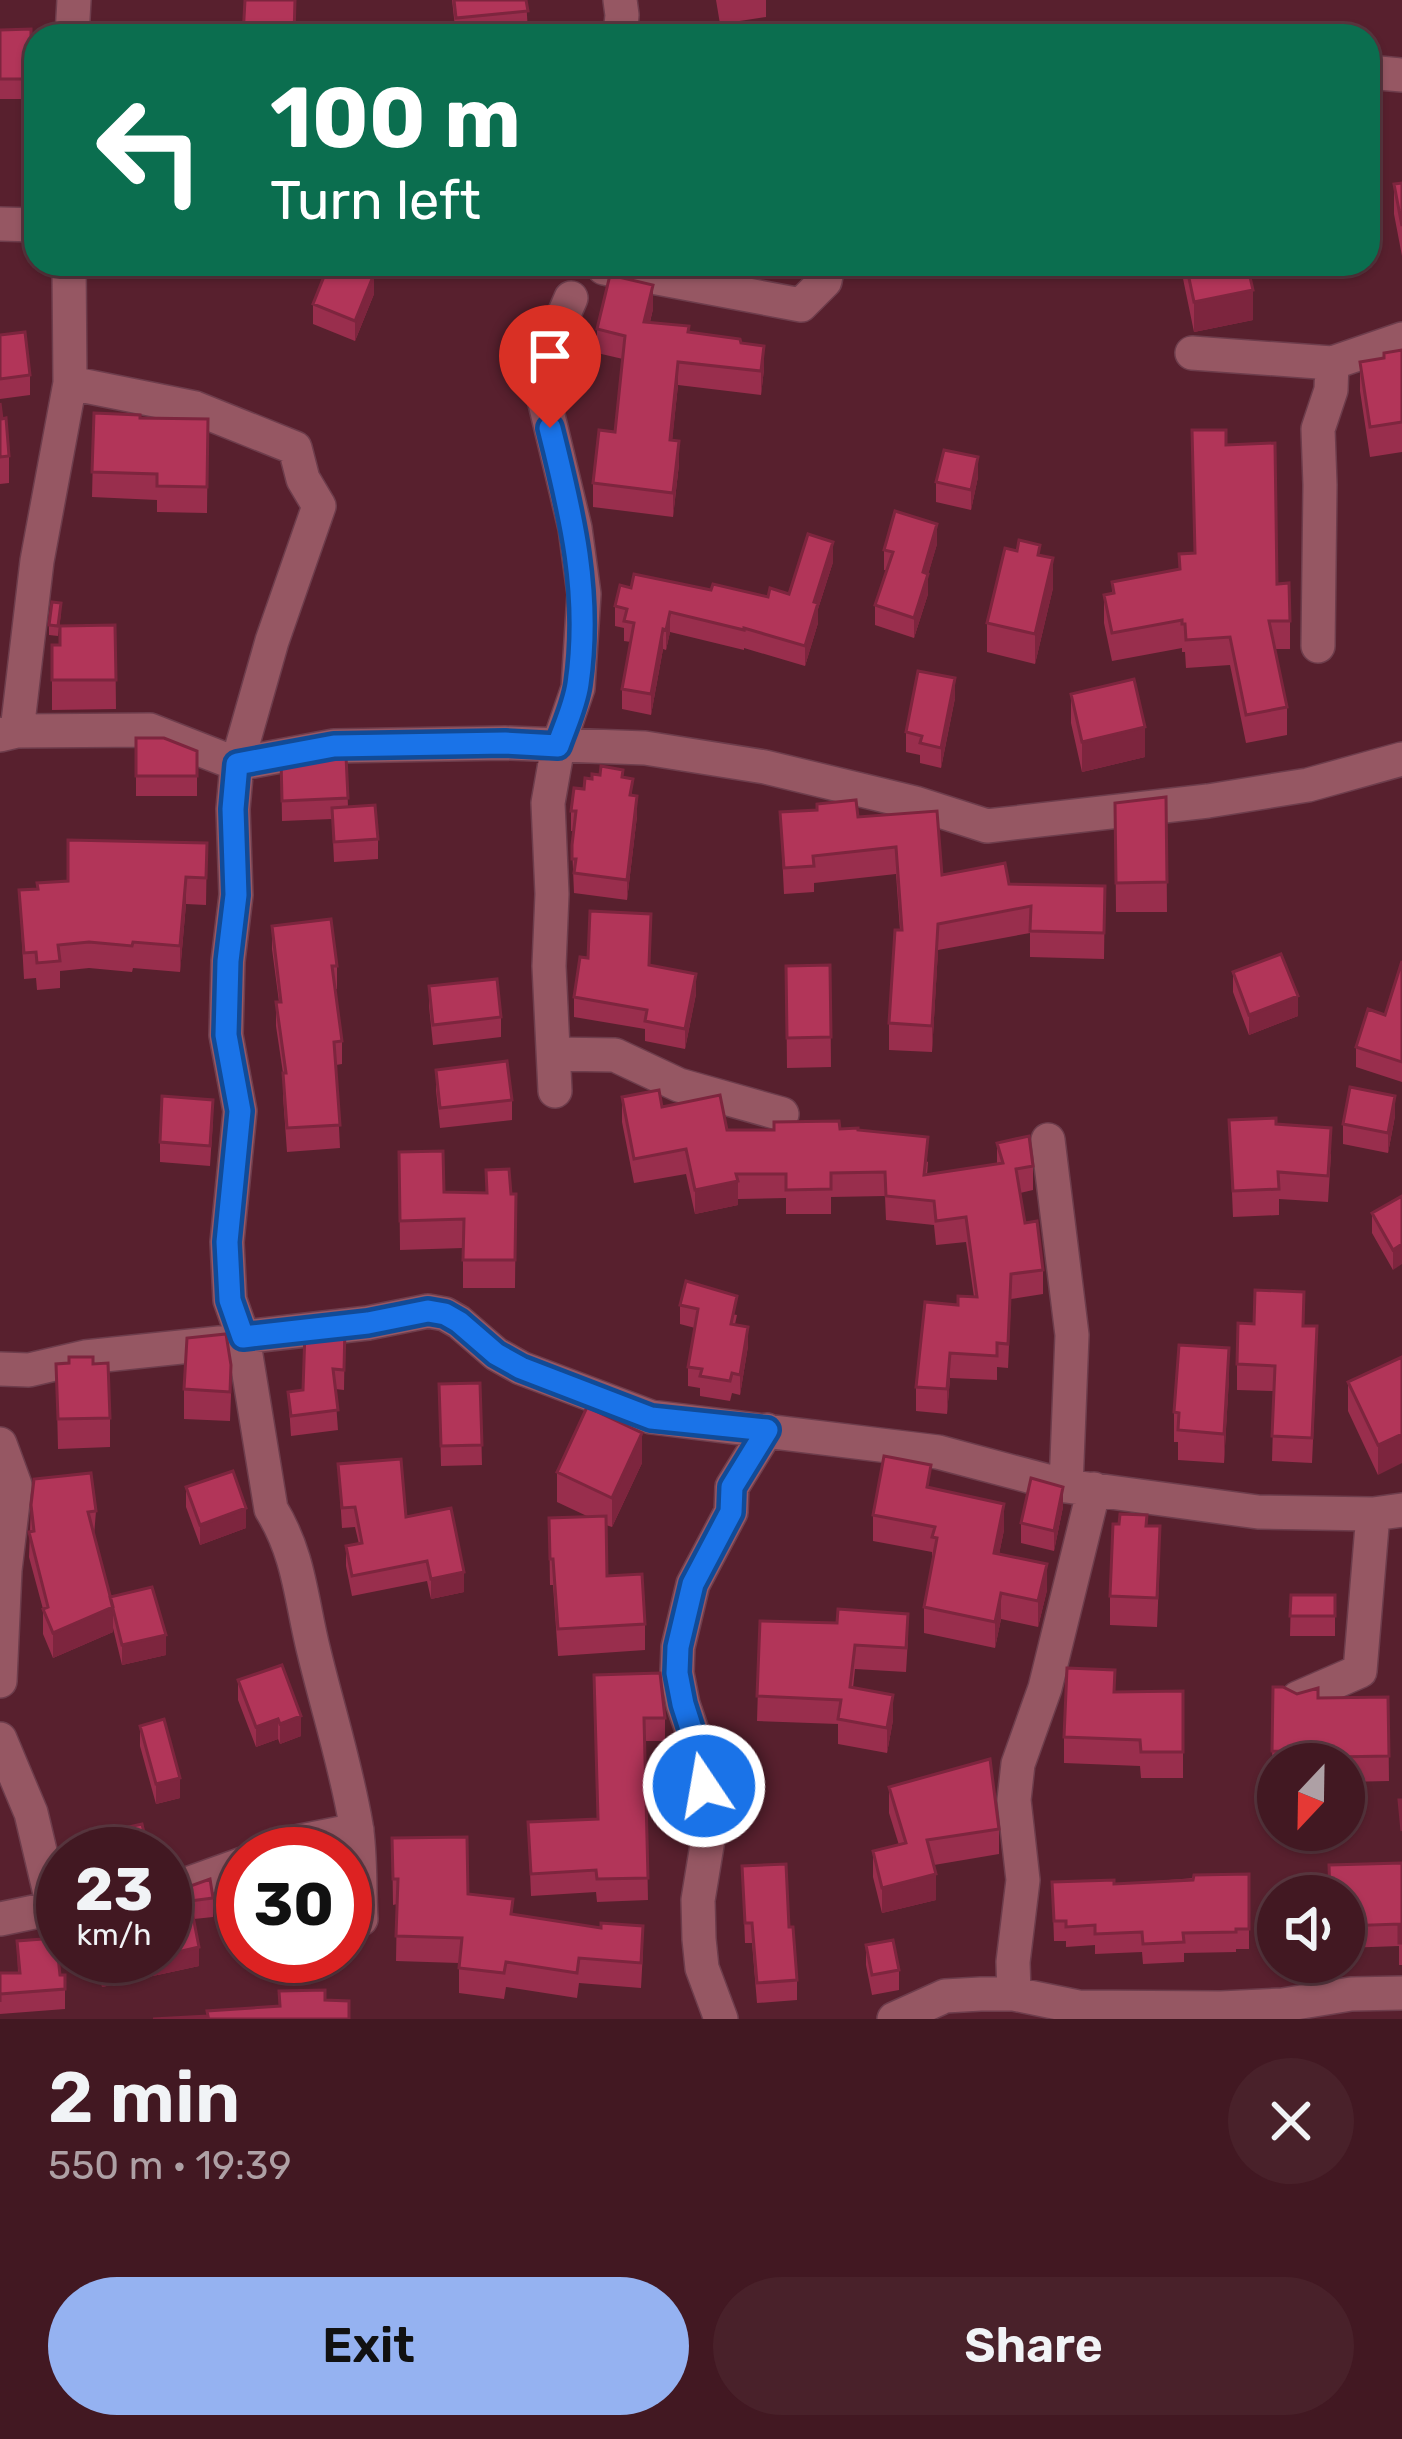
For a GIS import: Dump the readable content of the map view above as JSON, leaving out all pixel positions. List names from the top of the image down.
{
  "north": "bottom",
  "page": {
    "turn": ["100 m", "Turn left"],
    "speed": "23 km/h",
    "limit": "30",
    "heading": ["2 min", "550 m · 19:39"],
    "buttons": ["Exit", "Share"]
  }
}
